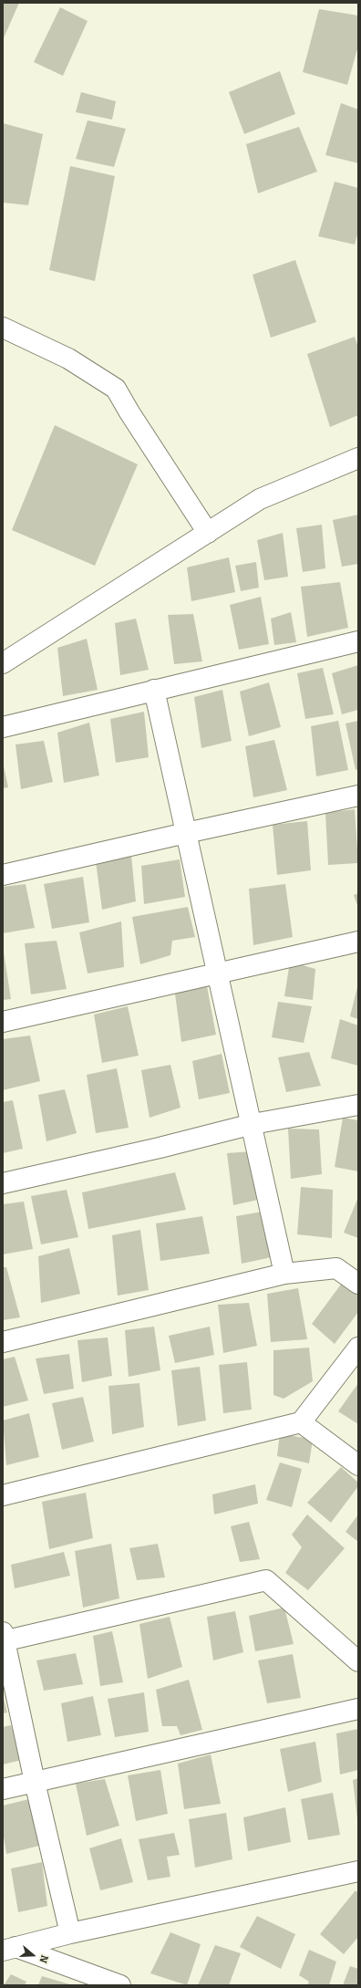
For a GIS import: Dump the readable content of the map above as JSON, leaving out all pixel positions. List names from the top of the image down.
{
  "north": "right"
}
